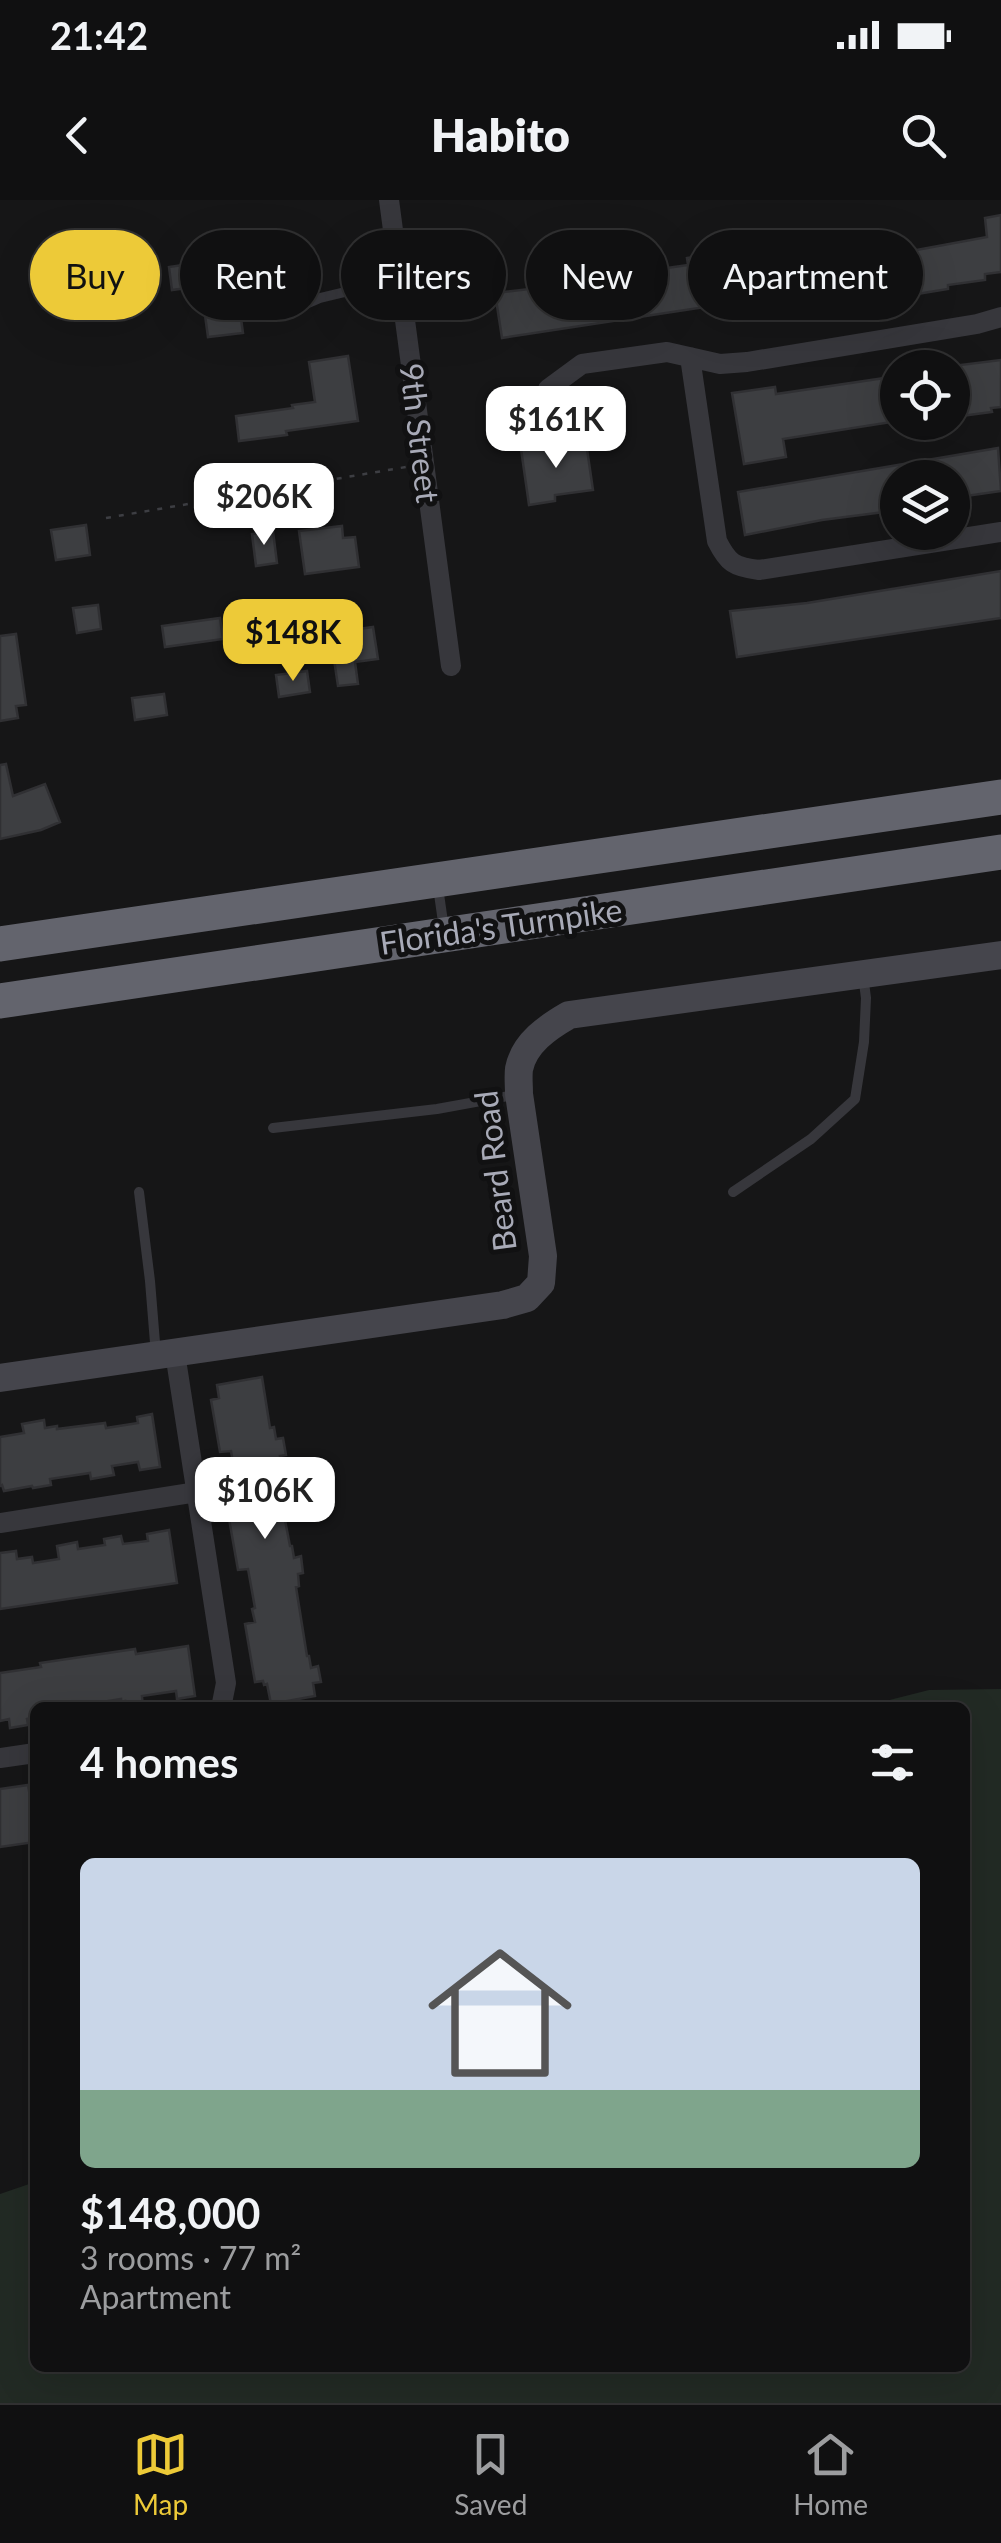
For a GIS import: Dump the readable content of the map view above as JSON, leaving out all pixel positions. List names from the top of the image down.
{
  "streets": {
    "highway": ["Florida's Turnpike"],
    "street": ["9th Street", "Beard Road"]
  },
  "page": {
    "status": "21:42",
    "header": "Habito",
    "chip": [
      "Buy",
      "Rent",
      "Filters",
      "New",
      "Apartment"
    ],
    "price": [
      "$161K",
      "$206K",
      "$148K",
      "$106K"
    ],
    "heading": "4 homes",
    "list": [
      {
        "name": "$148,000",
        "note": "3 rooms · 77 m² · Apartment"
      }
    ],
    "tabs": ["Map", "Saved", "Home"]
  }
}
